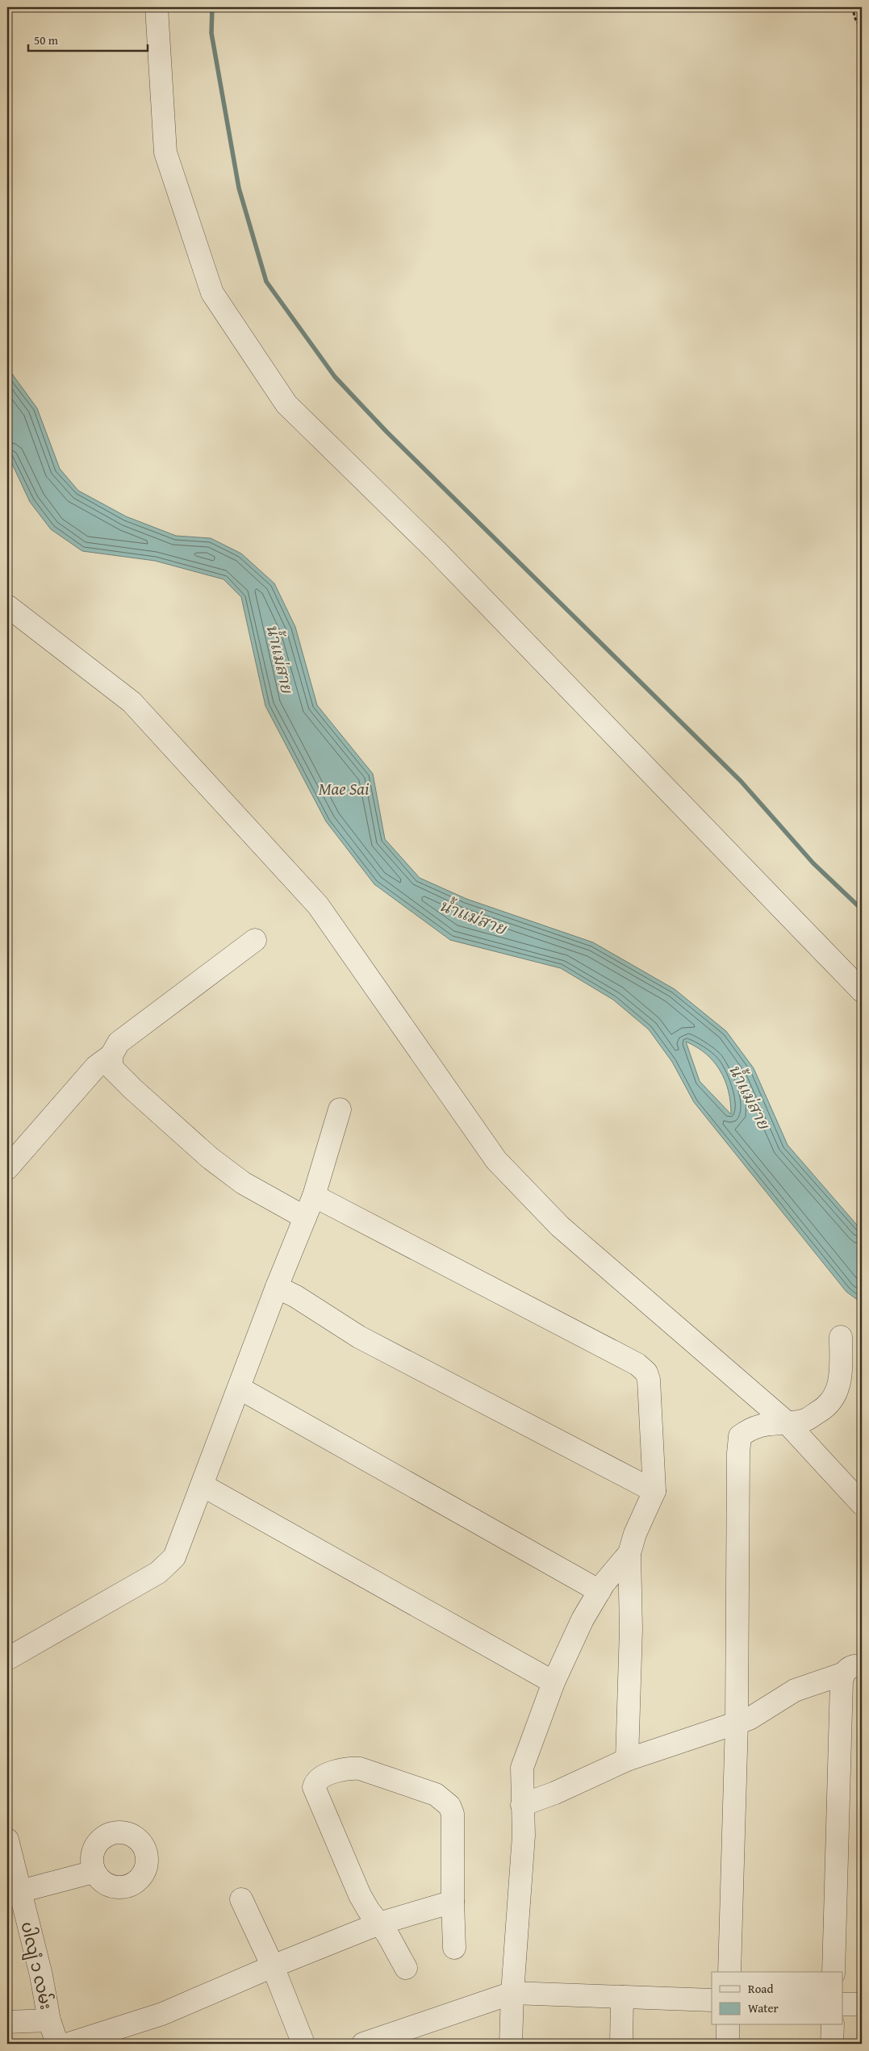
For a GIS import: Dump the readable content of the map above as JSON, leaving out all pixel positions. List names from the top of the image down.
{
  "streets": {
    "street": ["ပါလျံ ၁ လမ်း"]
  },
  "water": ["น้ำแม่สาย", "Mae Sai"],
  "legend": ["Road", "Water"],
  "scale_bar": "50 m"
}
